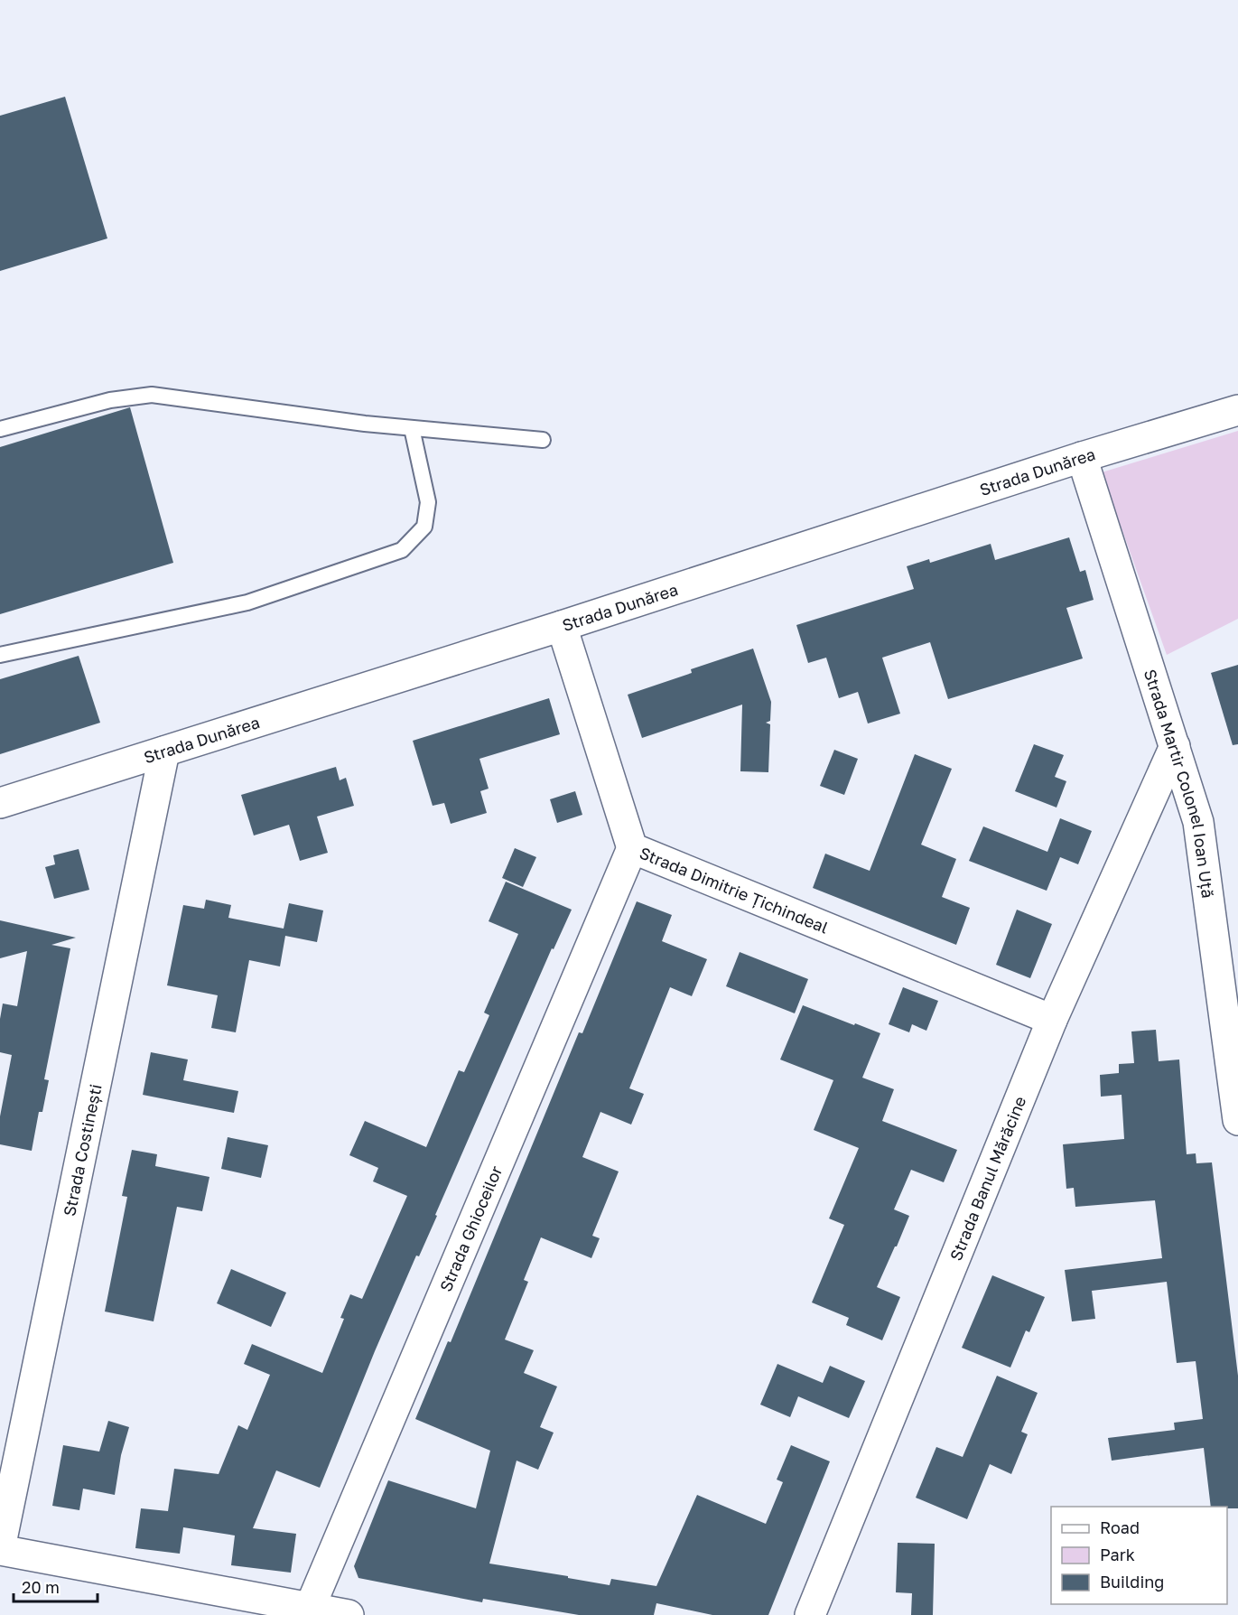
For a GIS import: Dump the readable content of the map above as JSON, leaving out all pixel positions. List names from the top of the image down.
{
  "streets": {
    "street": [
      "Strada Dunărea",
      "Strada Martir Colonel Ioan Uță",
      "Strada Dimitrie Țichindeal",
      "Strada Costinești",
      "Strada Banul Mărăcine",
      "Strada Ghioceilor"
    ]
  },
  "crossings": [
    ["Strada Dunărea", "Strada Martir Colonel Ioan Uță"],
    ["Strada Dunărea", "Strada Dimitrie Țichindeal"],
    ["Strada Dunărea", "Strada Costinești"],
    ["Strada Martir Colonel Ioan Uță", "Strada Banul Mărăcine"],
    ["Strada Dimitrie Țichindeal", "Strada Banul Mărăcine"],
    ["Strada Dimitrie Țichindeal", "Strada Ghioceilor"]
  ],
  "legend": ["Road", "Park", "Building"],
  "scale_bar": "20 m"
}
